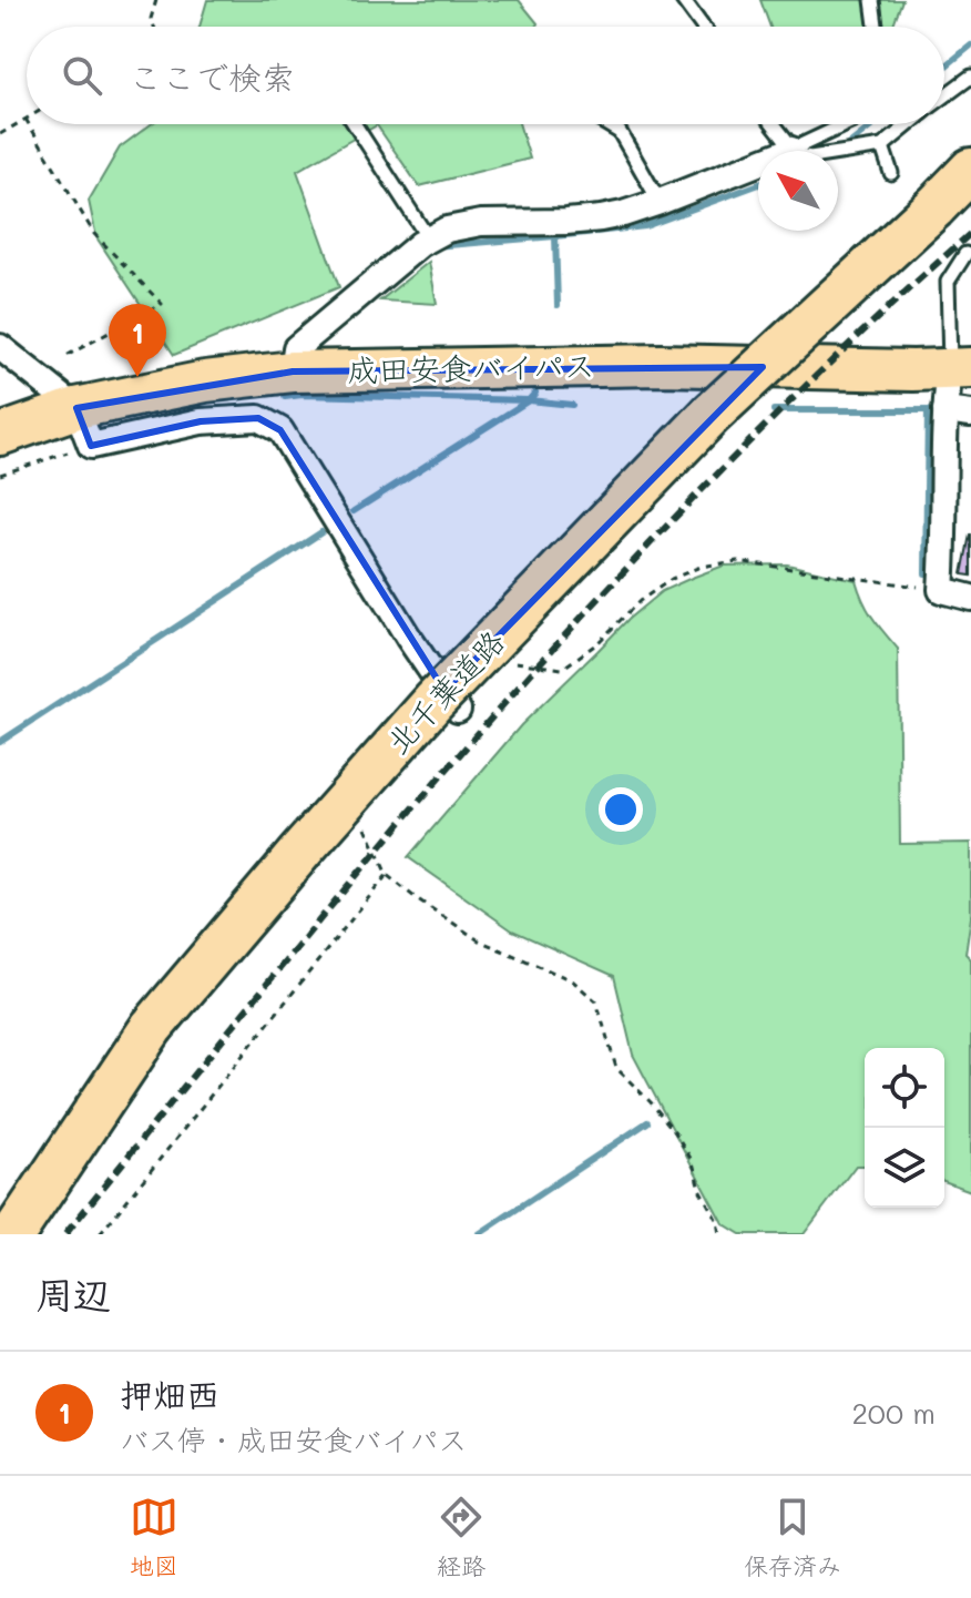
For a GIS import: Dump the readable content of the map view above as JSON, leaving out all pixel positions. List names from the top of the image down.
{
  "streets": {
    "highway": ["北千葉道路"],
    "main road": ["成田安食バイパス"]
  },
  "north": "top left",
  "page": {
    "search": "ここで検索",
    "pins": "1",
    "heading": "周辺",
    "list": [
      {
        "mark": "1",
        "name": "押畑西",
        "note": "バス停 · 成田安食バイパス",
        "value": "200 m"
      }
    ],
    "nav": ["地図", "経路", "保存済み"]
  }
}
